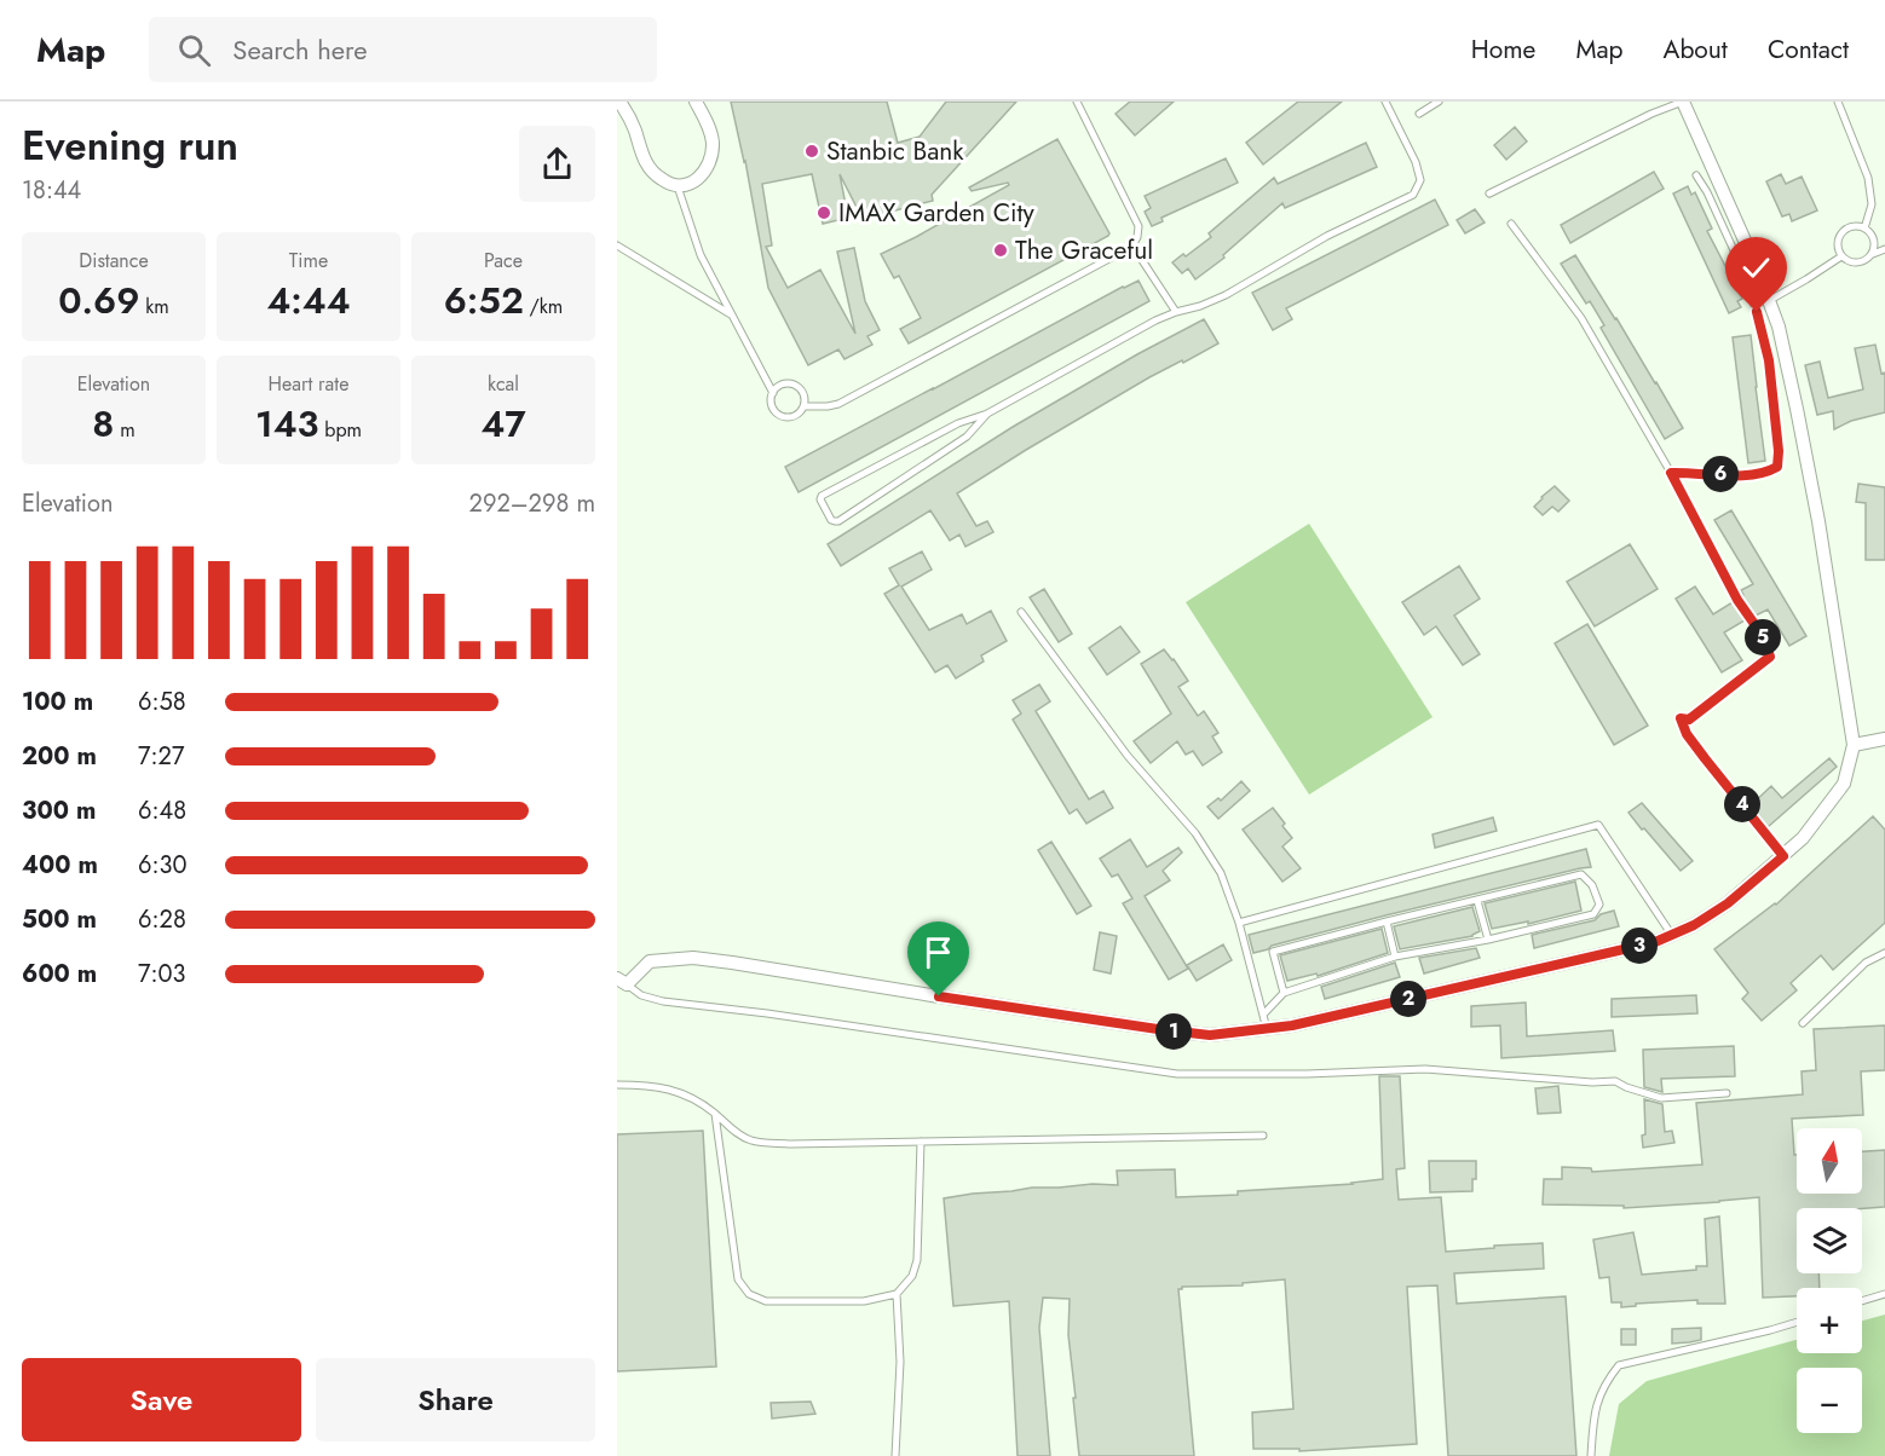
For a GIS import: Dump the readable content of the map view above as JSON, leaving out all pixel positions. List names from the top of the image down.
{
  "places": ["Stanbic Bank", "IMAX Garden City", "The Graceful"],
  "north": "top",
  "page": {
    "header": "Map",
    "search": "Search here",
    "nav": [
      "Home",
      "Map",
      "About",
      "Contact"
    ],
    "heading": ["Evening run", "18:44"],
    "stats": [
      ["Distance", "0.69 km"],
      ["Time", "4:44"],
      ["Pace", "6:52 /km"],
      ["Elevation", "8 m"],
      ["Heart rate", "143 bpm"],
      ["kcal", "47"]
    ],
    "pins": [
      "6",
      "5",
      "4",
      "3",
      "2",
      "1"
    ],
    "chart": ["Elevation", "292–298 m"],
    "list": [
      {
        "name": "100 m",
        "note": "6:58"
      },
      {
        "name": "200 m",
        "note": "7:27"
      },
      {
        "name": "300 m",
        "note": "6:48"
      },
      {
        "name": "400 m",
        "note": "6:30"
      },
      {
        "name": "500 m",
        "note": "6:28"
      },
      {
        "name": "600 m",
        "note": "7:03"
      }
    ],
    "map_buttons": ["+", "−"],
    "buttons": ["Save", "Share"]
  }
}
